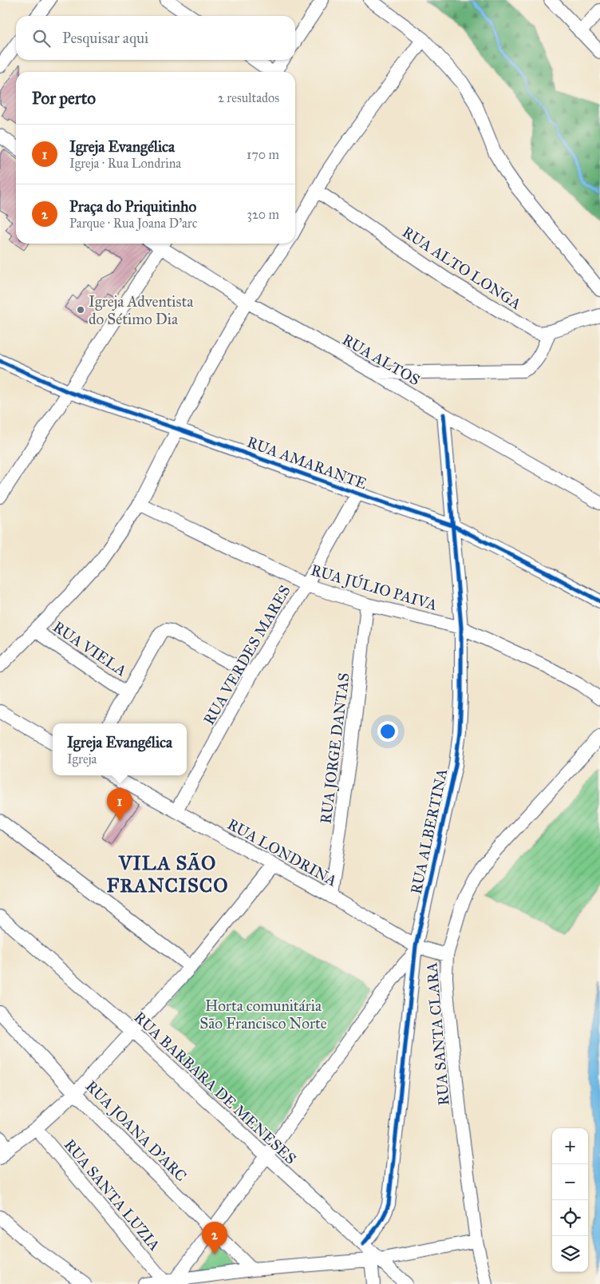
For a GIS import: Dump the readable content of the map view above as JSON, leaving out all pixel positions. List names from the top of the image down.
{
  "streets": {
    "street": [
      "RUA ALTO LONGA",
      "RUA ALTOS",
      "RUA AMARANTE",
      "RUA JÚLIO PAIVA",
      "RUA VIELA",
      "RUA VERDES MARES",
      "RUA JORGE DANTAS",
      "RUA ALBERTINA",
      "RUA LONDRINA",
      "RUA SANTA CLARA",
      "RUA BARBARA DE MENESES",
      "RUA JOANA D'ARC",
      "RUA SANTA LUZIA"
    ]
  },
  "crossings": [
    ["RUA ALTOS", "RUA ALBERTINA"],
    ["RUA AMARANTE", "RUA VERDES MARES"],
    ["RUA AMARANTE", "RUA ALBERTINA"],
    ["RUA JÚLIO PAIVA", "RUA VERDES MARES"],
    ["RUA JÚLIO PAIVA", "RUA JORGE DANTAS"],
    ["RUA JÚLIO PAIVA", "RUA ALBERTINA"],
    ["RUA VERDES MARES", "RUA LONDRINA"],
    ["RUA JORGE DANTAS", "RUA LONDRINA"],
    ["RUA ALBERTINA", "RUA LONDRINA"],
    ["RUA ALBERTINA", "RUA BARBARA DE MENESES"],
    ["RUA LONDRINA", "RUA SANTA CLARA"]
  ],
  "districts": ["VILA SÃO FRANCISCO"],
  "parks": ["Horta comunitária São Francisco Norte"],
  "places": ["Igreja Adventista do Sétimo Dia"],
  "page": {
    "search": "Pesquisar aqui",
    "heading": ["Por perto", "2 resultados"],
    "list": [
      {
        "mark": "1",
        "name": "Igreja Evangélica",
        "note": "Igreja · Rua Londrina",
        "value": "170 m"
      },
      {
        "mark": "2",
        "name": "Praça do Priquitinho",
        "note": "Parque · Rua Joana D'arc",
        "value": "320 m"
      }
    ],
    "popup": ["Igreja Evangélica", "Igreja"],
    "pins": ["1", "2"],
    "map_buttons": ["+", "−"]
  }
}
